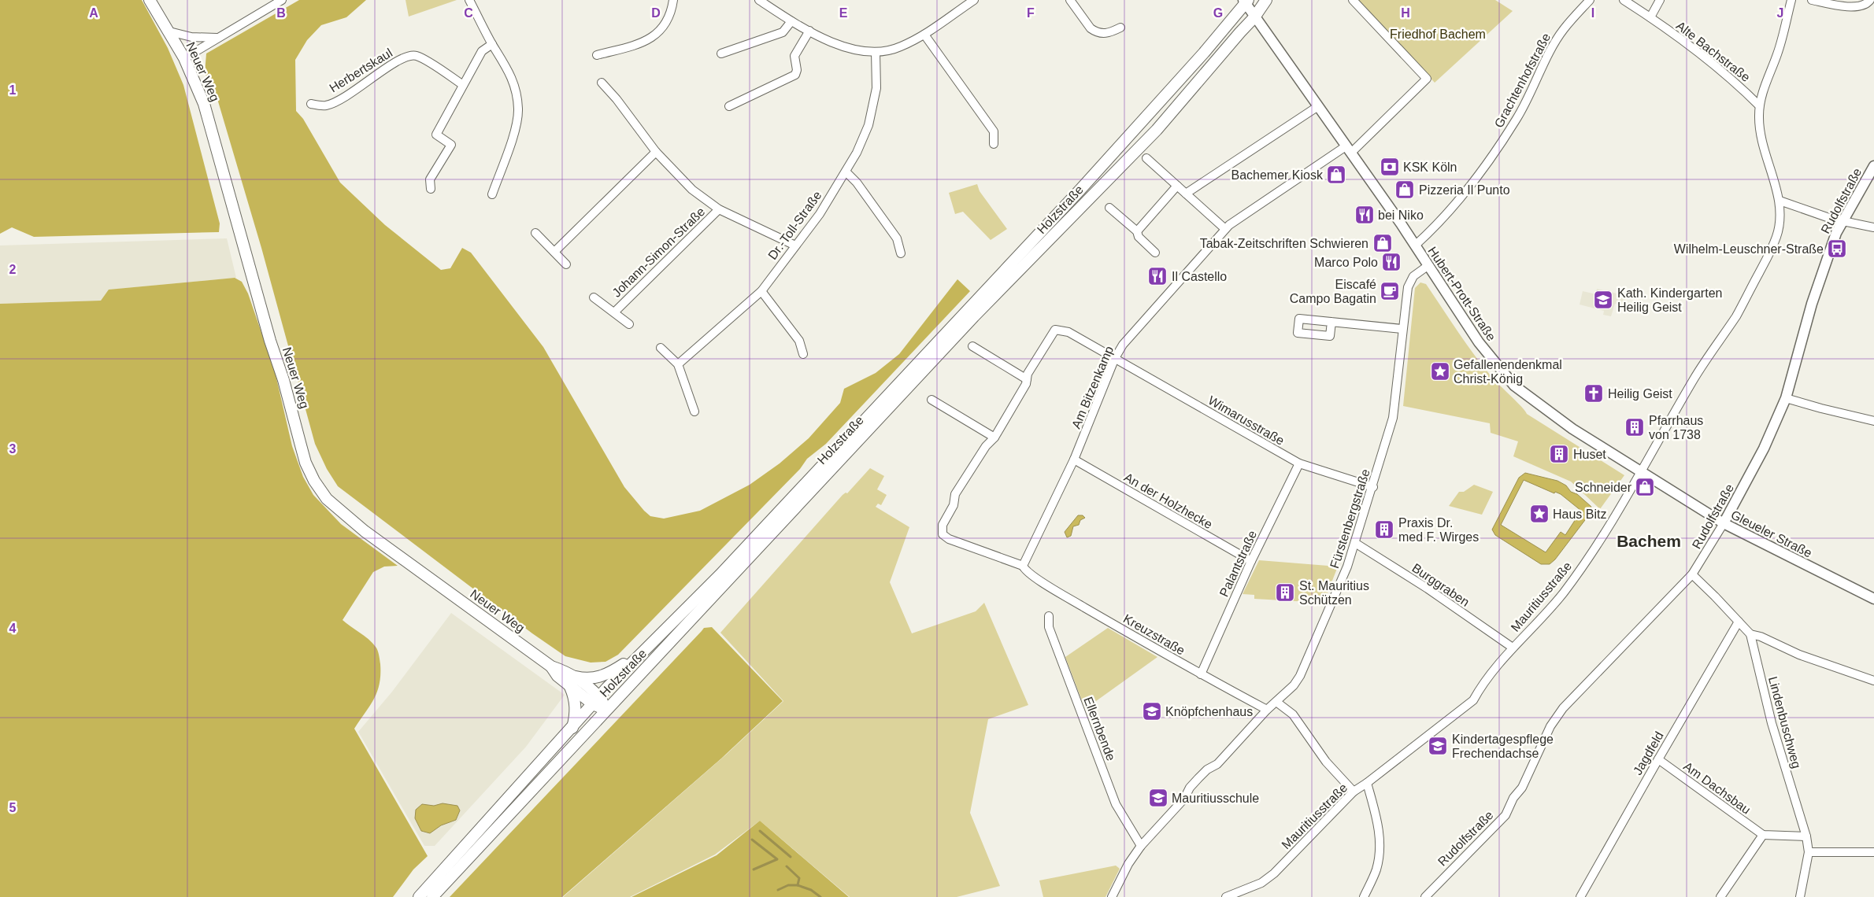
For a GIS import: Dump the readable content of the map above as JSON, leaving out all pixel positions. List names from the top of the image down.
{
  "streets": {
    "main road": ["Neuer Weg", "Holzstraße"],
    "street": [
      "Alte Bachstraße",
      "Herbertskaul",
      "Grachtenhofstraße",
      "Rudolfstraße",
      "Dr.-Toll-Straße",
      "Johann-Simon-Straße",
      "Hubert-Prott-Straße",
      "Am Bitzenkamp",
      "Wimarusstraße",
      "An der Holzhecke",
      "Fürstenbergstraße",
      "Gleueler Straße",
      "Palantstraße",
      "Burggraben",
      "Mauritiusstraße",
      "Kreuzstraße",
      "Lindenbuschweg",
      "Ellernbende",
      "Jagdfeld",
      "Am Dachsbau"
    ]
  },
  "crossings": [
    ["Alte Bachstraße", "Mauritiusstraße"],
    ["Neuer Weg", "Holzstraße"],
    ["Grachtenhofstraße", "Hubert-Prott-Straße"],
    ["Rudolfstraße", "Gleueler Straße"],
    ["Rudolfstraße", "Lindenbuschweg"],
    ["Holzstraße", "Hubert-Prott-Straße"],
    ["Dr.-Toll-Straße", "Johann-Simon-Straße"],
    ["Hubert-Prott-Straße", "Am Bitzenkamp"],
    ["Hubert-Prott-Straße", "Fürstenbergstraße"],
    ["Hubert-Prott-Straße", "Gleueler Straße"],
    ["Hubert-Prott-Straße", "Mauritiusstraße"],
    ["Am Bitzenkamp", "Wimarusstraße"],
    ["Am Bitzenkamp", "An der Holzhecke"],
    ["Am Bitzenkamp", "Kreuzstraße"],
    ["Wimarusstraße", "Fürstenbergstraße"],
    ["Wimarusstraße", "Palantstraße"],
    ["An der Holzhecke", "Palantstraße"],
    ["Fürstenbergstraße", "Burggraben"],
    ["Fürstenbergstraße", "Kreuzstraße"],
    ["Fürstenbergstraße", "Ellernbende"],
    ["Gleueler Straße", "Mauritiusstraße"],
    ["Palantstraße", "Kreuzstraße"],
    ["Burggraben", "Mauritiusstraße"],
    ["Lindenbuschweg", "Jagdfeld"],
    ["Jagdfeld", "Am Dachsbau"]
  ],
  "districts": ["Bachem"],
  "parks": ["Friedhof Bachem"],
  "places": {
    "bank": ["KSK Köln"],
    "shop": [
      "Bachemer Kiosk",
      "Pizzeria Il Punto",
      "Tabak-Zeitschriften Schwieren",
      "Schneider"
    ],
    "restaurant": ["bei Niko", "Marco Polo", "Il Castello"],
    "bus stop": ["Wilhelm-Leuschner-Straße"],
    "cafe": ["Eiscafé Campo Bagatin"],
    "school or university": [
      "Kath. Kindergarten Heilig Geist",
      "Knöpfchenhaus",
      "Kindertagespflege Frechendachse",
      "Mauritiusschule"
    ],
    "place": ["Gefallenendenkmal Christ-König", "Haus Bitz"],
    "church": ["Heilig Geist"],
    "building": [
      "Pfarrhaus von 1738",
      "Huset",
      "Praxis Dr. med F. Wirges",
      "St. Mauritius Schützen"
    ]
  },
  "grid": {
    "columns": [
      "A",
      "B",
      "C",
      "D",
      "E",
      "F",
      "G",
      "H",
      "I",
      "J"
    ],
    "rows": [
      "1",
      "2",
      "3",
      "4",
      "5"
    ]
  }
}
